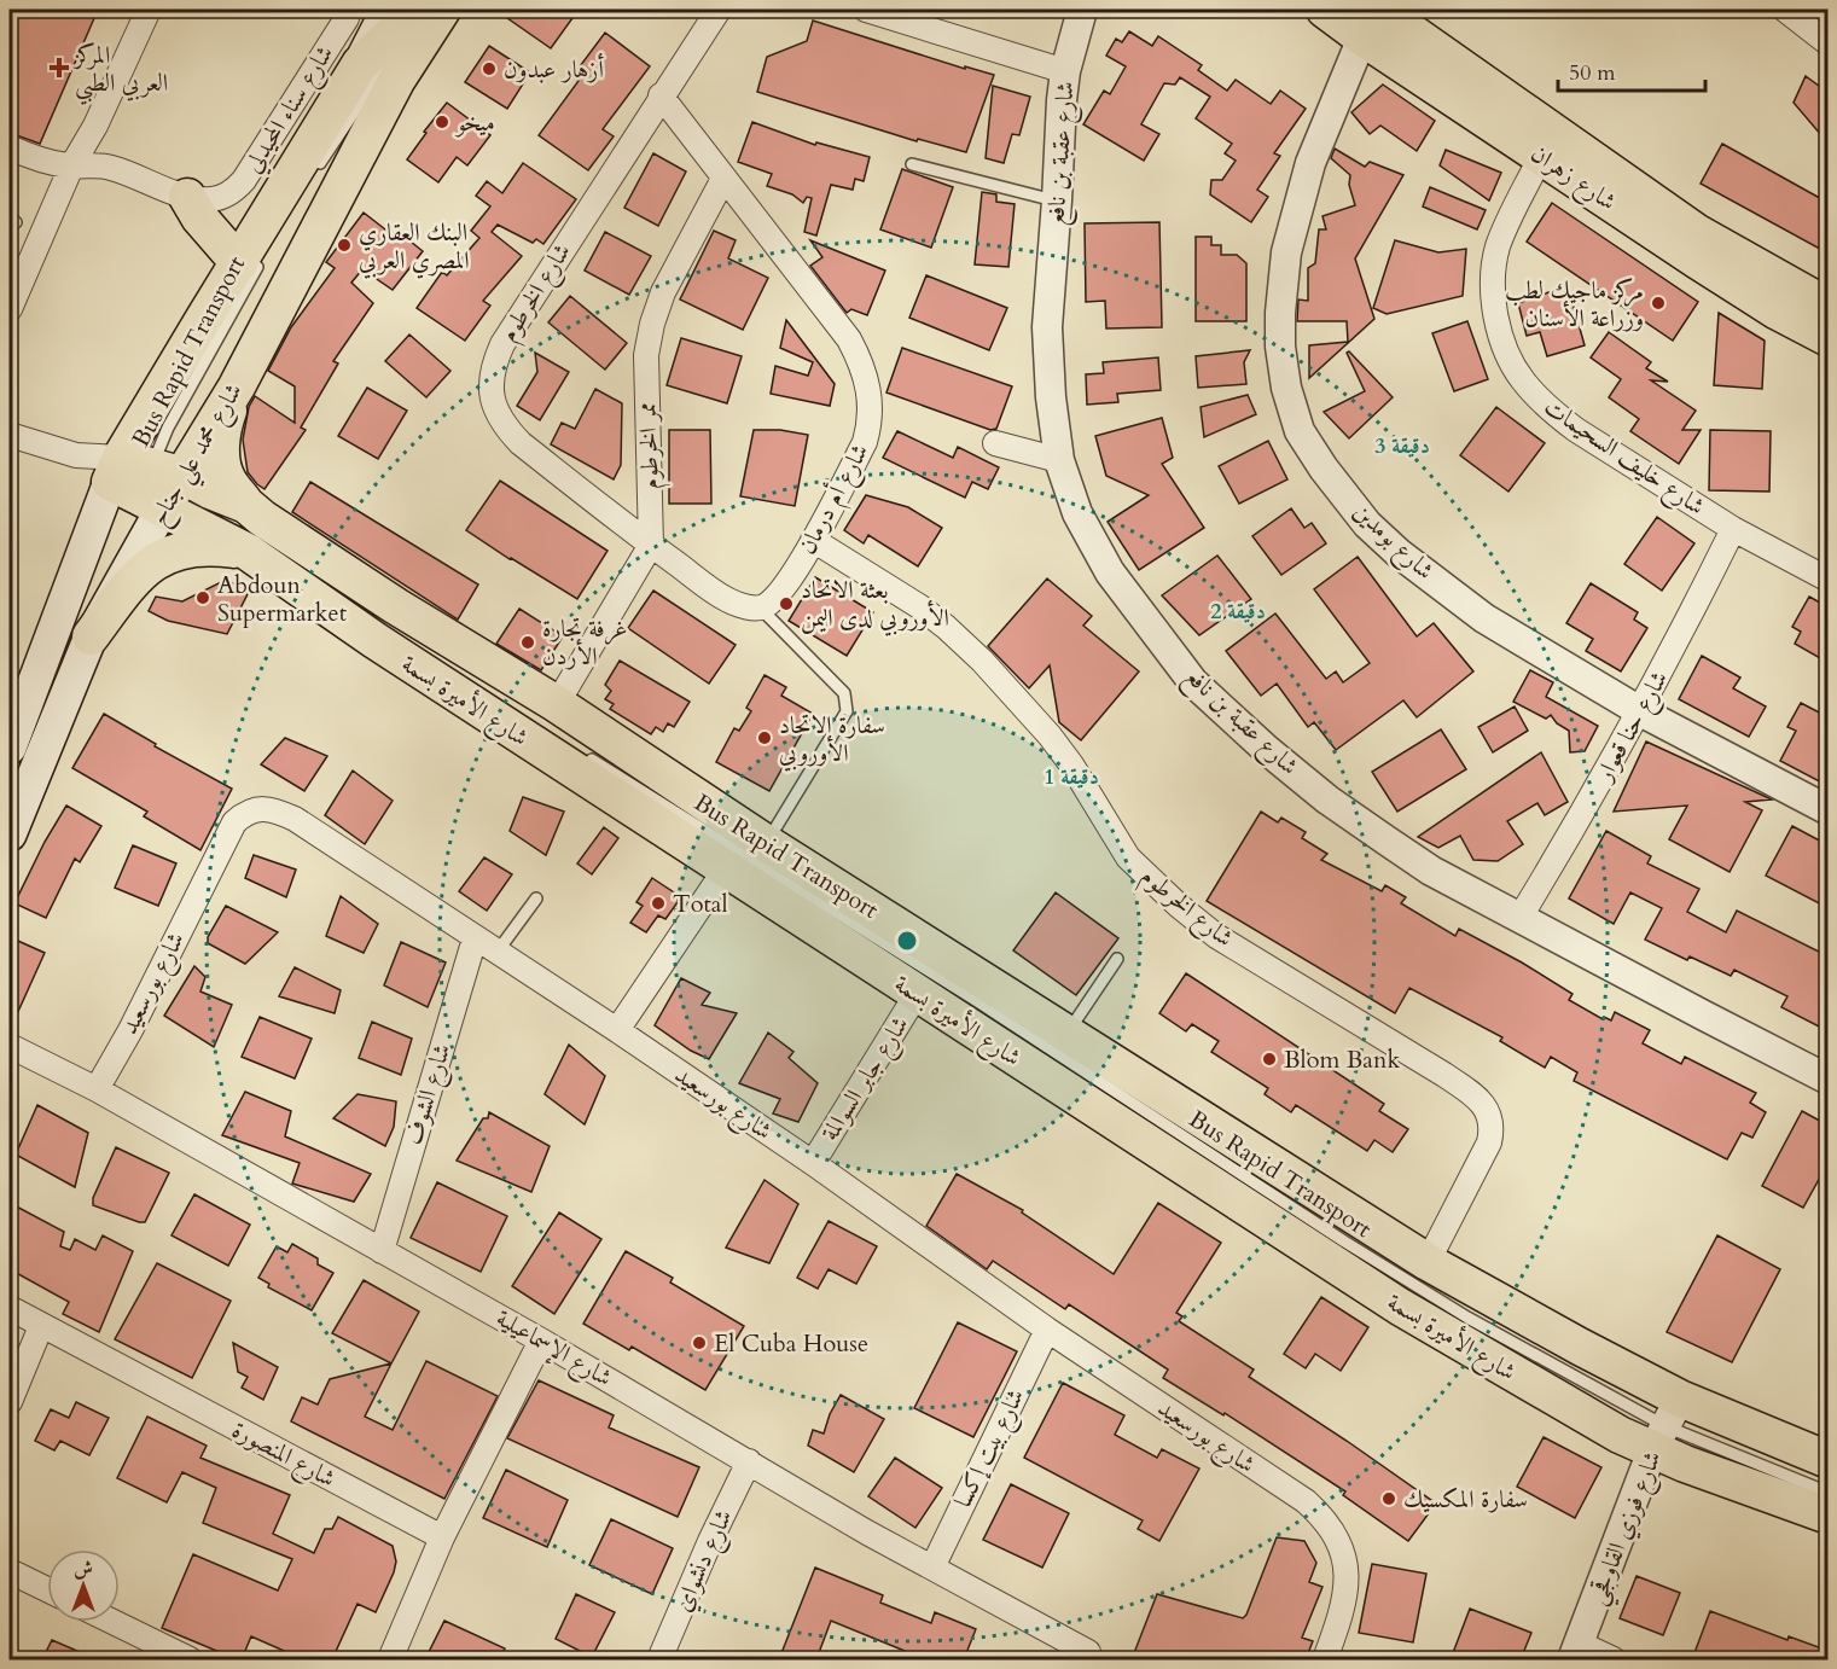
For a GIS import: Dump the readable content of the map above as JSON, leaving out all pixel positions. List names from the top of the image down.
{
  "streets": {
    "main road": ["شارع زهران", "شارع محمد علي جناح", "شارع الأميرة بسمة"],
    "street": [
      "شارع سناء المحيدلي",
      "شارع عقبة بن نافع",
      "شارع الخرطوم",
      "ممر الخرطوم",
      "شارع خليف السحيمات",
      "شارع أم درمان",
      "شارع بومدين",
      "شارع حنا قعوار",
      "شارع بورسعيد",
      "شارع جابر السوالمة",
      "شارع الشوف",
      "شارع الإسماعيلية",
      "شارع بيت إكسا",
      "شارع المنصورة",
      "شارع فوزي القاوقجي",
      "شارع دنشواي"
    ],
    "lane": ["Bus Rapid Transport"]
  },
  "crossings": [
    ["شارع عقبة بن نافع", "شارع حنا قعوار"],
    ["شارع زهران", "شارع خليف السحيمات"],
    ["شارع زهران", "شارع بومدين"],
    ["شارع الخرطوم", "ممر الخرطوم"],
    ["شارع الخرطوم", "شارع أم درمان"],
    ["شارع الخرطوم", "شارع الأميرة بسمة"],
    ["Bus Rapid Transport", "شارع الأميرة بسمة"],
    ["Bus Rapid Transport", "شارع فوزي القاوقجي"],
    ["ممر الخرطوم", "شارع أم درمان"],
    ["شارع محمد علي جناح", "شارع الأميرة بسمة"],
    ["شارع خليف السحيمات", "شارع حنا قعوار"],
    ["شارع بومدين", "شارع حنا قعوار"],
    ["شارع الأميرة بسمة", "شارع جابر السوالمة"],
    ["شارع الأميرة بسمة", "شارع فوزي القاوقجي"],
    ["شارع بورسعيد", "شارع جابر السوالمة"],
    ["شارع بورسعيد", "شارع الشوف"],
    ["شارع بورسعيد", "شارع الإسماعيلية"],
    ["شارع بورسعيد", "شارع بيت إكسا"],
    ["شارع الشوف", "شارع الإسماعيلية"],
    ["شارع الإسماعيلية", "شارع بيت إكسا"],
    ["شارع الإسماعيلية", "شارع دنشواي"]
  ],
  "places": {
    "health": ["المركز العربي الطبي"],
    "other": [
      "أزهار عبدون",
      "ميخو",
      "البنك العقاري المصري العربي",
      "مركز ماجيك لطب وزراعة الأسنان",
      "Abdoun Supermarket",
      "بعثة الاتحاد الأوروبي لدى اليمن",
      "غرفة تجارة الأردن",
      "سفارة الاتحاد الأوروبي",
      "Total",
      "Blom Bank",
      "El Cuba House",
      "سفارة المكسيك"
    ]
  },
  "scale_bar": "50 m",
  "north": "top",
  "rings": ["3 دقيقة", "2 دقيقة", "1 دقيقة"]
}
